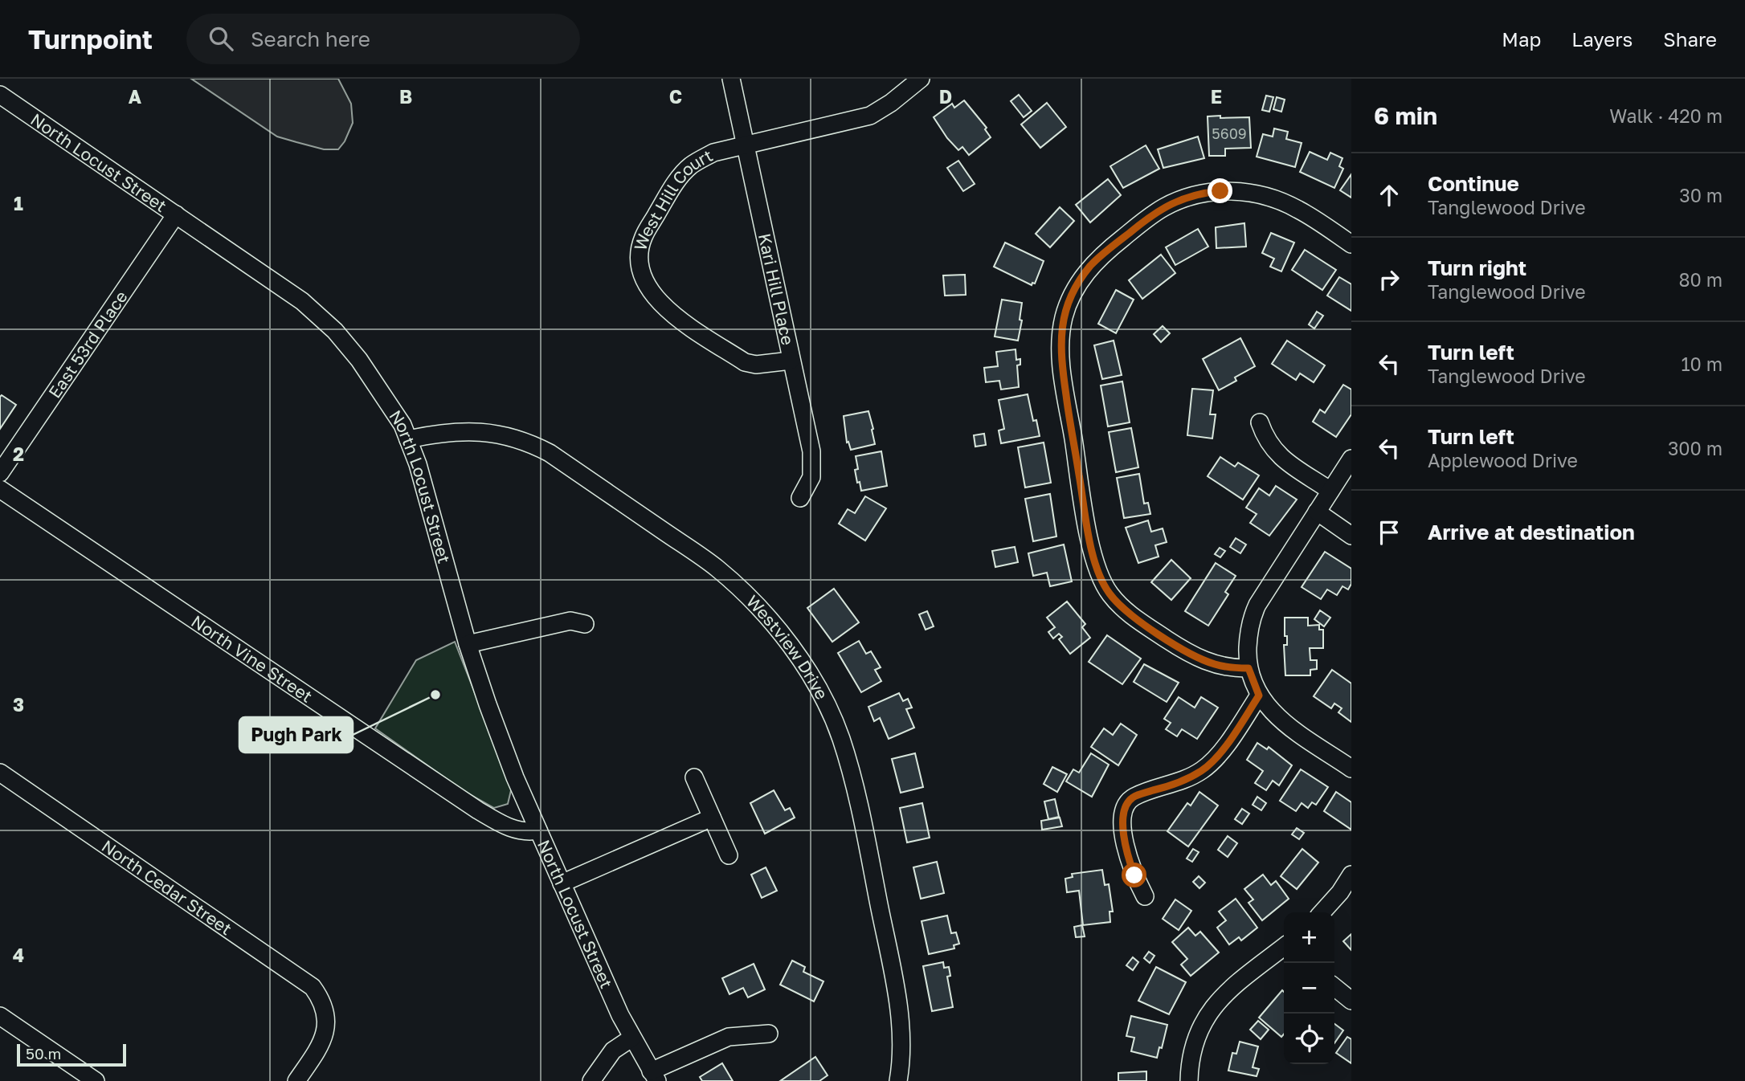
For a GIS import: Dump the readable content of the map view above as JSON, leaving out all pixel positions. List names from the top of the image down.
{
  "streets": {
    "street": [
      "North Locust Street",
      "West Hill Court",
      "Kari Hill Place",
      "East 53rd Place",
      "Westview Drive",
      "North Vine Street",
      "North Cedar Street"
    ]
  },
  "crossings": [
    ["North Locust Street", "East 53rd Place"],
    ["North Locust Street", "Westview Drive"],
    ["North Locust Street", "North Vine Street"],
    ["West Hill Court", "Kari Hill Place"]
  ],
  "places": ["Pugh Park"],
  "house_numbers": ["5609"],
  "scale_bar": "50 m",
  "page": {
    "header": "Turnpoint",
    "search": "Search here",
    "nav": ["Map", "Layers", "Share"],
    "heading": ["6 min", "Walk · 420 m"],
    "list": [
      ["Continue", "Tanglewood Drive", "30 m"],
      ["Turn right", "Tanglewood Drive", "80 m"],
      ["Turn left", "Tanglewood Drive", "10 m"],
      ["Turn left", "Applewood Drive", "300 m"],
      "Arrive at destination"
    ],
    "map_buttons": ["+", "−"],
    "scale": "50 m"
  },
  "grid": {
    "columns": [
      "A",
      "B",
      "C",
      "D",
      "E"
    ],
    "rows": [
      "1",
      "2",
      "3",
      "4"
    ]
  }
}
